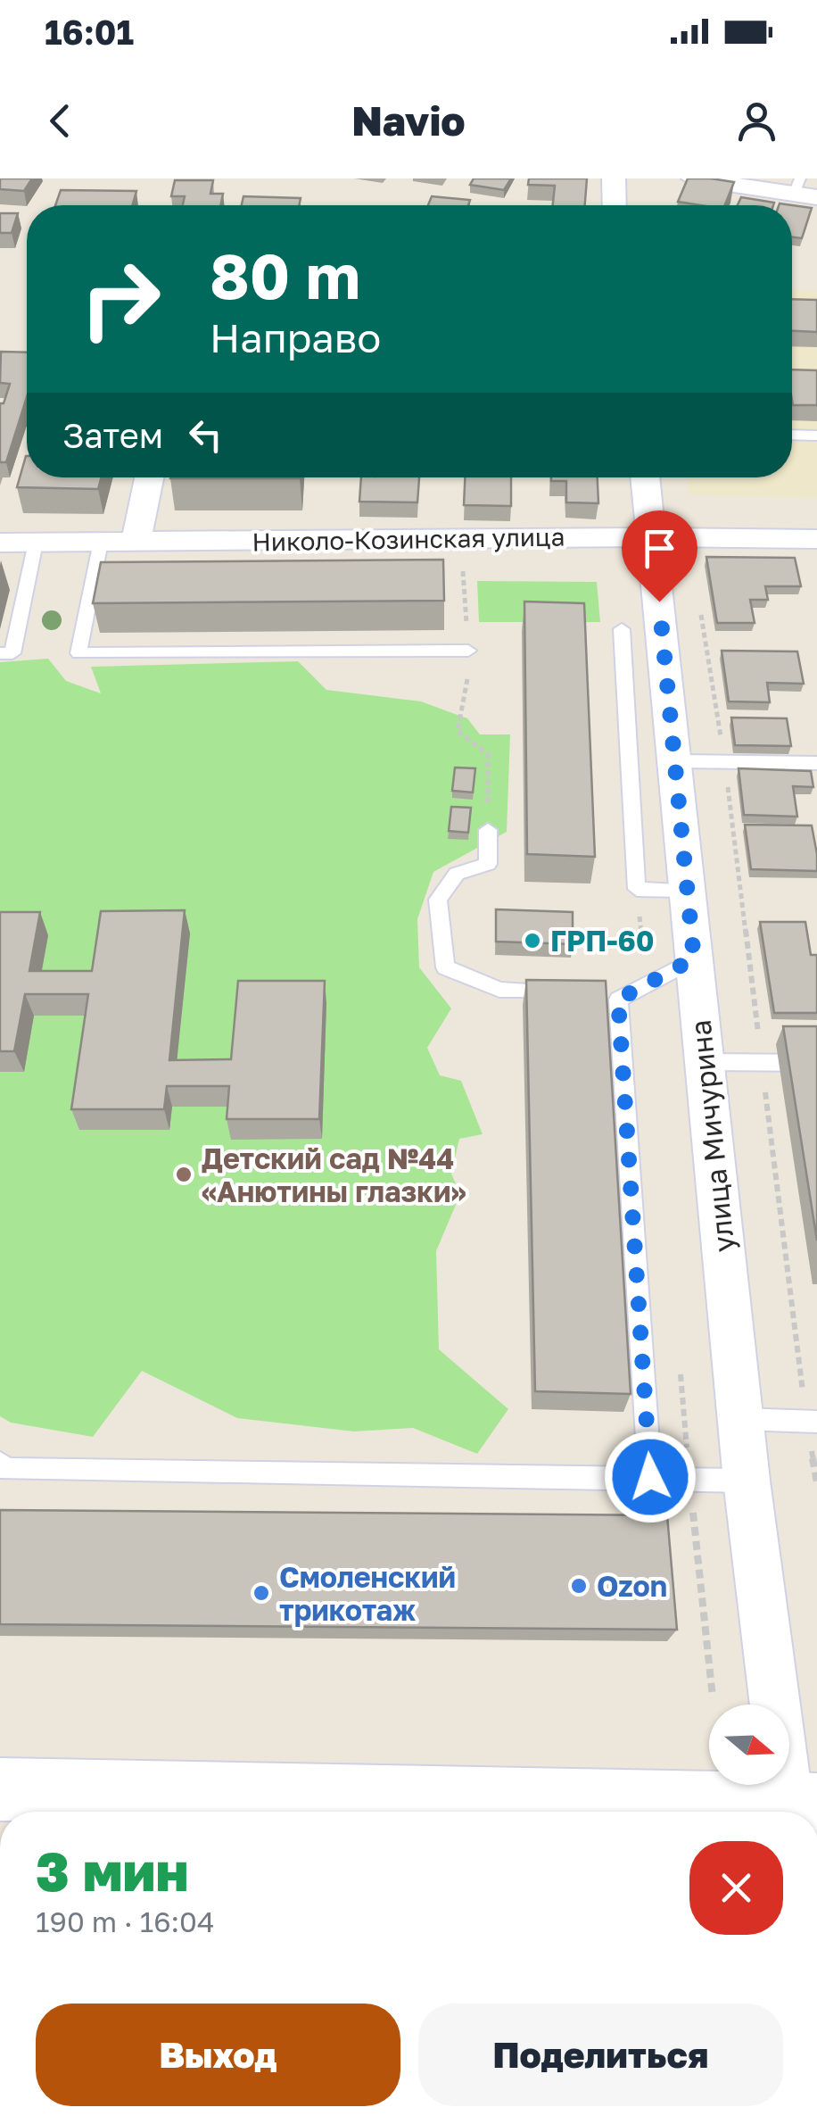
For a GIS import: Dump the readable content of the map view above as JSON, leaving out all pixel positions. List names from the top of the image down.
{
  "streets": {
    "street": ["Николо-Козинская улица", "улица Мичурина"]
  },
  "crossings": [
    ["Николо-Козинская улица", "улица Мичурина"]
  ],
  "places": [
    "ГРП-60",
    "Детский сад №44 «Анютины глазки»",
    "Ozon",
    "Смоленский трикотаж"
  ],
  "north": "right",
  "page": {
    "status": "16:01",
    "header": "Navio",
    "turn": ["80 m", "Направо"],
    "then": "Затем",
    "heading": ["3 мин", "190 m · 16:04"],
    "buttons": ["Выход", "Поделиться"]
  }
}
